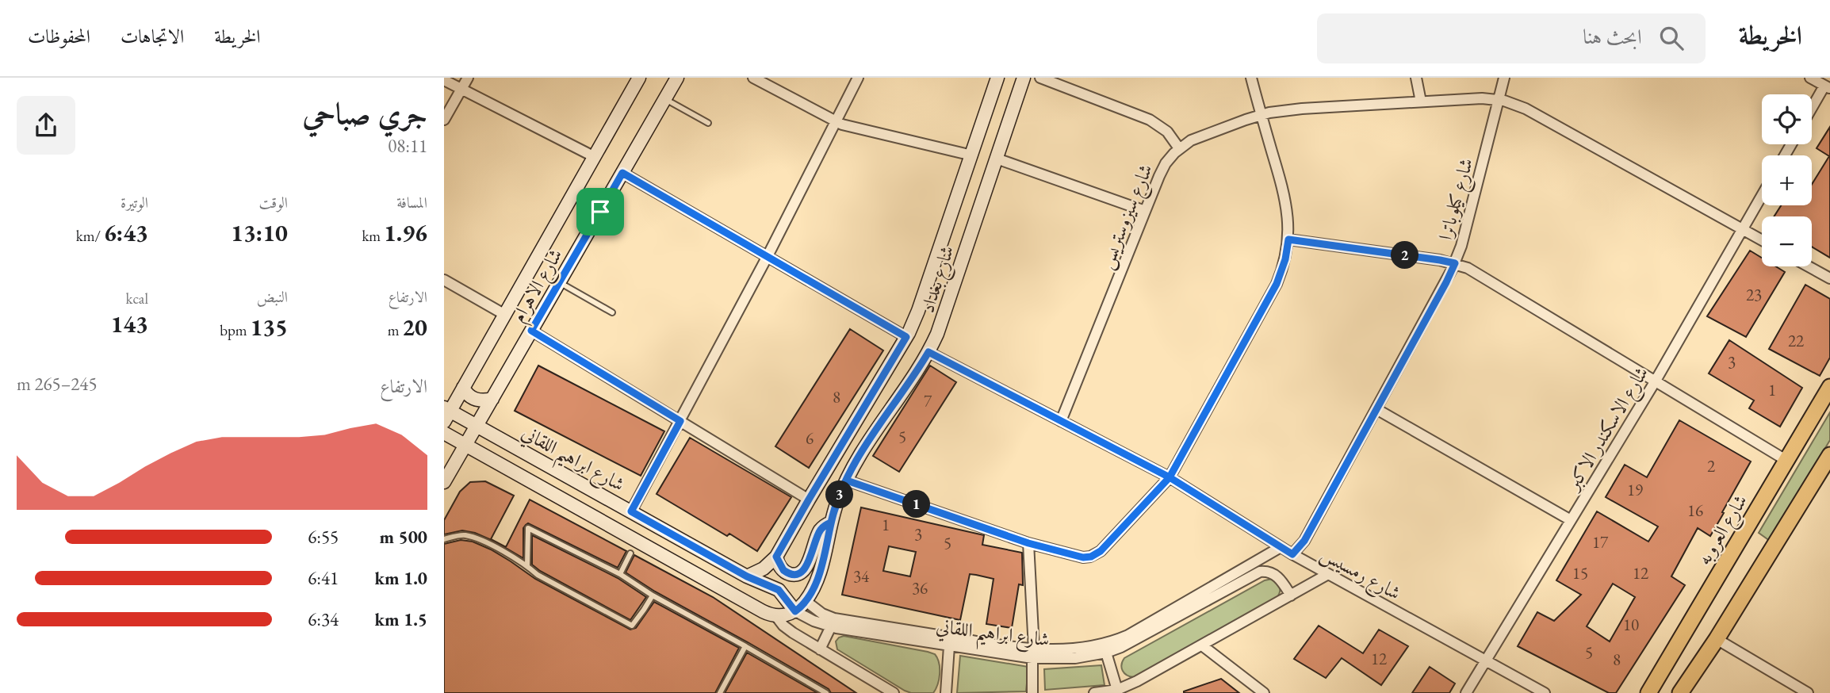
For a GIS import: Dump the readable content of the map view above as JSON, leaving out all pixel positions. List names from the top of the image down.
{
  "streets": {
    "highway": ["شارع العروبه"],
    "main road": ["شارع بغداد", "شارع الاهرام", "شارع ابراهيم اللقاني"],
    "street": [
      "شارع كيلوباترا",
      "شارع سيزوستريس",
      "شارع الاسكندر الاكبر",
      "شارع رمسيس"
    ]
  },
  "crossings": [
    ["شارع كيلوباترا", "شارع سيزوستريس"],
    ["شارع كيلوباترا", "شارع رمسيس"],
    ["شارع سيزوستريس", "شارع الاسكندر الاكبر"],
    ["شارع سيزوستريس", "شارع رمسيس"],
    ["شارع بغداد", "شارع ابراهيم اللقاني"],
    ["شارع بغداد", "شارع رمسيس"],
    ["شارع الاهرام", "شارع ابراهيم اللقاني"],
    ["شارع الاسكندر الاكبر", "شارع رمسيس"],
    ["شارع ابراهيم اللقاني", "شارع رمسيس"]
  ],
  "house_numbers": [
    "23",
    "22",
    "3",
    "1",
    "8",
    "7",
    "5",
    "6",
    "2",
    "19",
    "16",
    "1",
    "3",
    "17",
    "5",
    "15",
    "12",
    "34",
    "36",
    "10",
    "5",
    "12",
    "8"
  ],
  "page": {
    "header": "الخريطة",
    "search": "ابحث هنا",
    "nav": ["الخريطة", "الاتجاهات", "المحفوظات"],
    "heading": ["جري صباحي", "08:11"],
    "map_buttons": ["+", "−"],
    "stats": [
      ["المسافة", "1.96 km"],
      ["الوقت", "13:10"],
      ["الوتيرة", "6:43 /km"],
      ["الارتفاع", "20 m"],
      ["النبض", "135 bpm"],
      ["kcal", "143"]
    ],
    "pins": ["2", "3", "1"],
    "chart": ["الارتفاع", "245–265 m"],
    "list": [
      {
        "name": "500 m",
        "note": "6:55"
      },
      {
        "name": "1.0 km",
        "note": "6:41"
      },
      {
        "name": "1.5 km",
        "note": "6:34"
      }
    ]
  }
}
